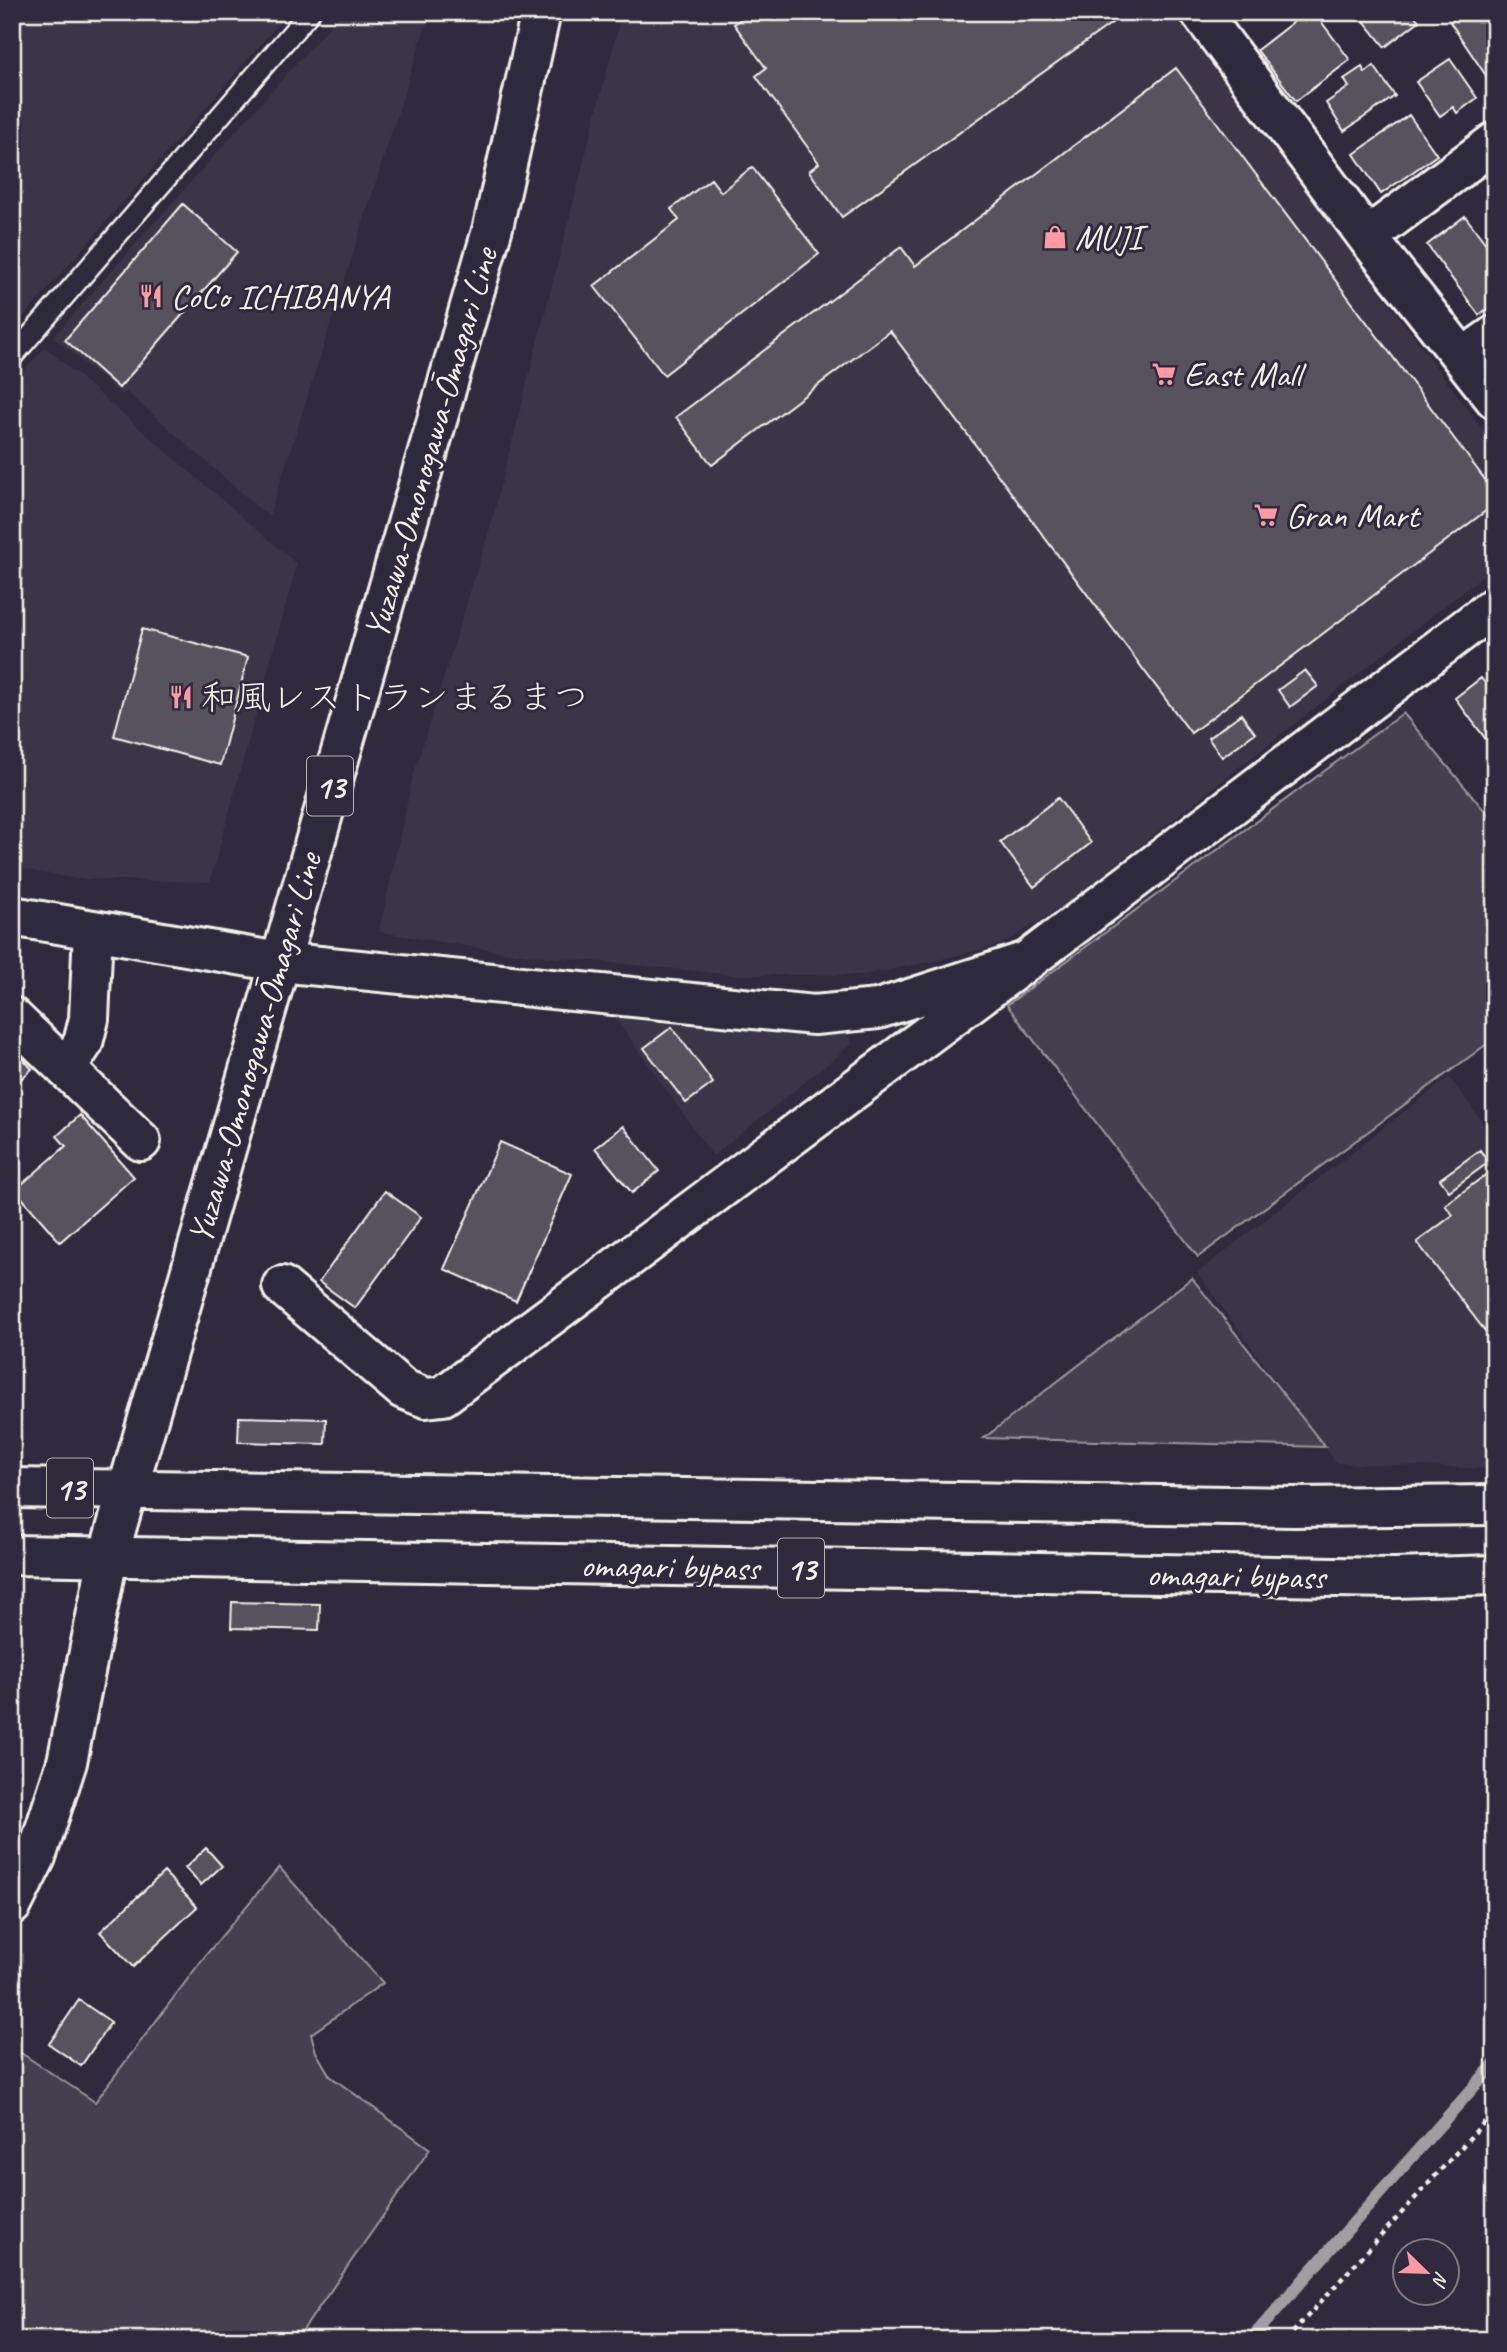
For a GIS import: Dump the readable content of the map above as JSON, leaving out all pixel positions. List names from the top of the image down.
{
  "streets": {
    "main road": ["Yuzawa-Omonogawa-Ōmagari Line", "13", "omagari bypass"]
  },
  "crossings": [
    ["Yuzawa-Omonogawa-Ōmagari Line", "omagari bypass"]
  ],
  "places": {
    "shop": ["MUJI"],
    "restaurant": ["CoCo ICHIBANYA", "和風レストランまるまつ"],
    "supermarket": ["East Mall", "Gran Mart"]
  },
  "north": "bottom right"
}
